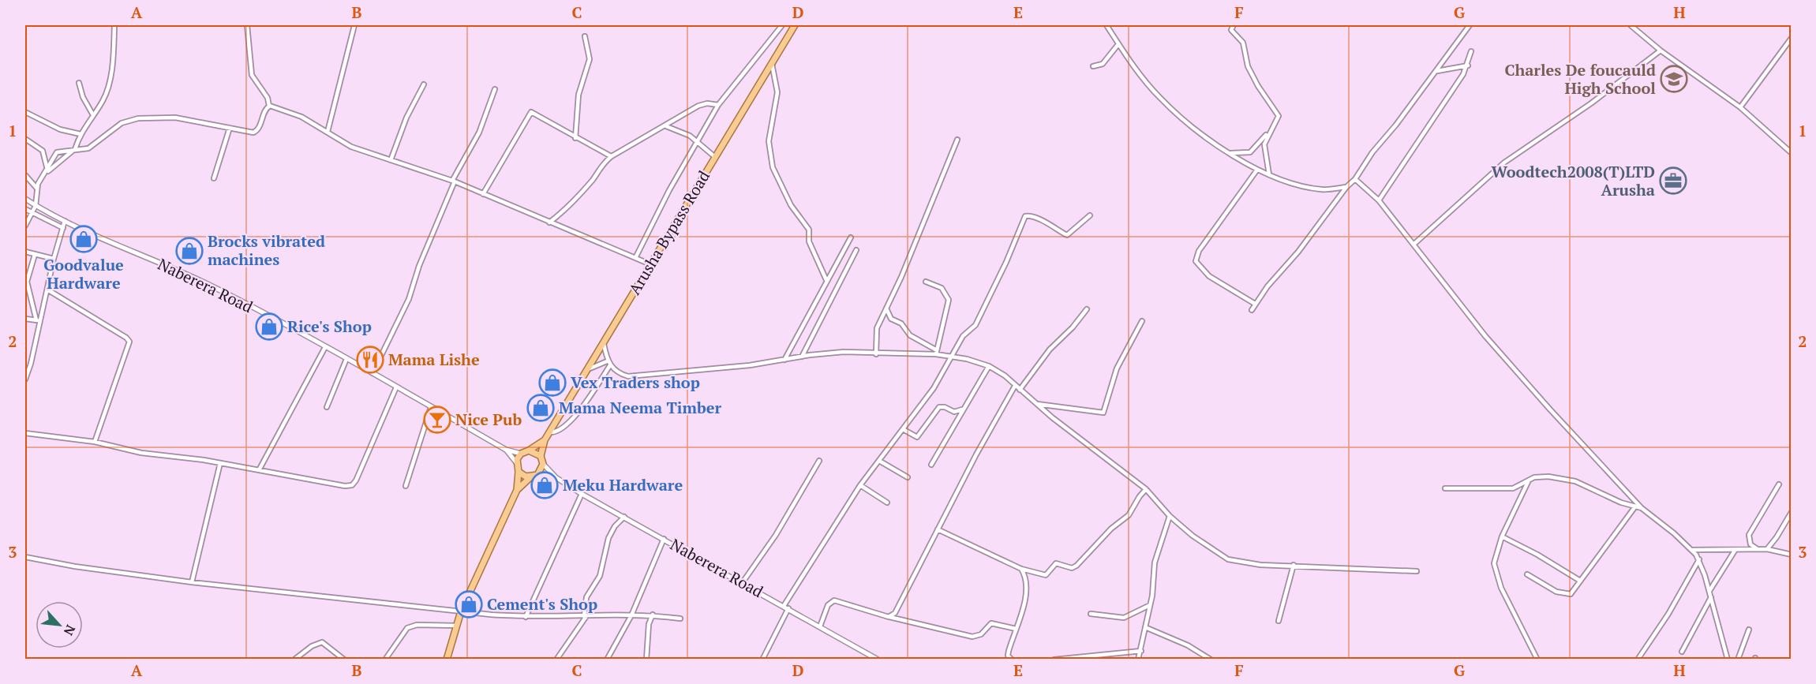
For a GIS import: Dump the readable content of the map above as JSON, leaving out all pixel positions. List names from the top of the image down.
{
  "streets": {
    "main road": ["Arusha Bypass Road"],
    "street": ["Naberera Road"]
  },
  "crossings": [
    ["Arusha Bypass Road", "Naberera Road"]
  ],
  "places": {
    "school or university": ["Charles De foucauld High School"],
    "office": ["Woodtech2008(T)LTD Arusha"],
    "shop": [
      "Goodvalue Hardware",
      "Brocks vibrated machines",
      "Rice's Shop",
      "Vex Traders shop",
      "Mama Neema Timber",
      "Meku Hardware",
      "Cement's Shop"
    ],
    "restaurant": ["Mama Lishe"],
    "bar": ["Nice Pub"]
  },
  "north": "bottom right",
  "grid": {
    "columns": [
      "A",
      "B",
      "C",
      "D",
      "E",
      "F",
      "G",
      "H"
    ],
    "rows": ["1", "2", "3"]
  }
}
